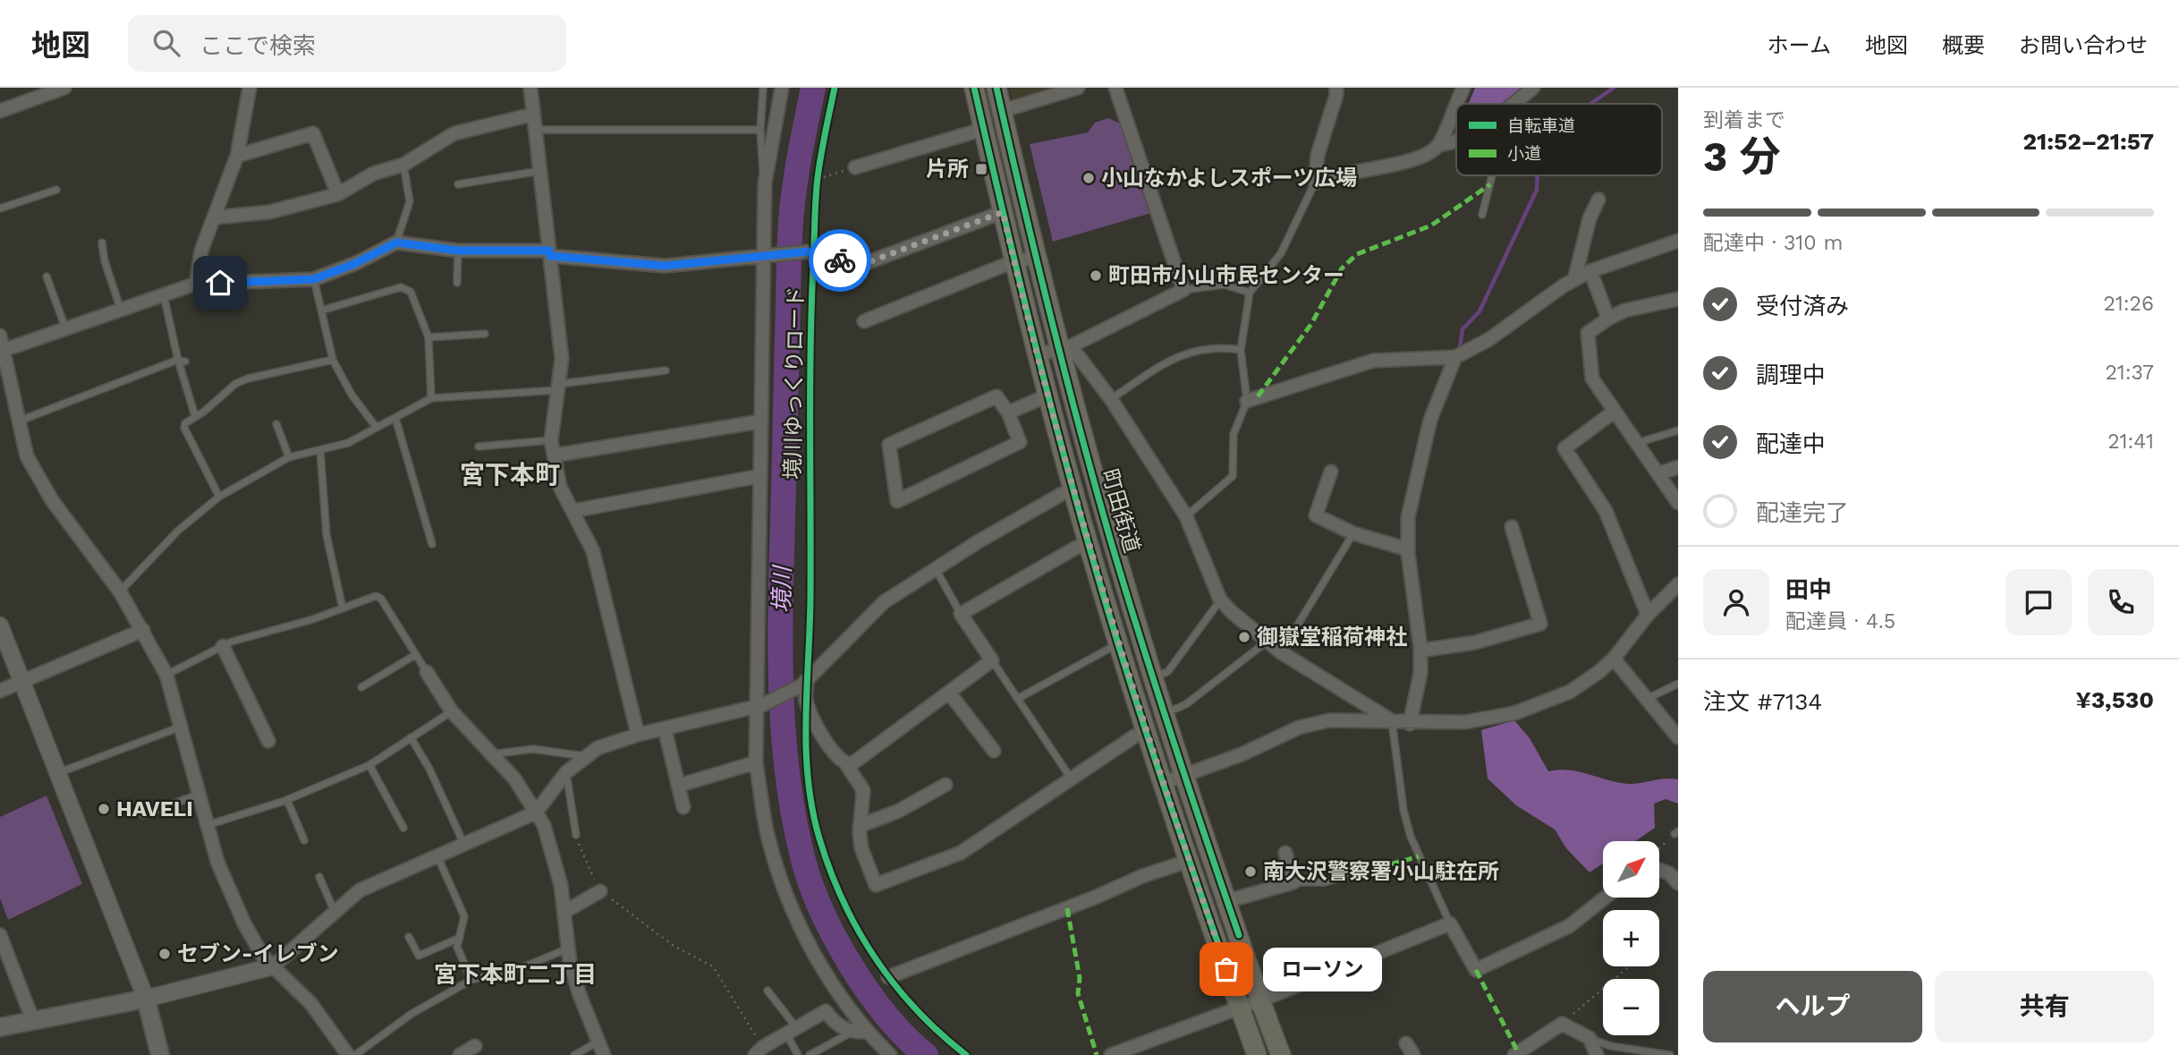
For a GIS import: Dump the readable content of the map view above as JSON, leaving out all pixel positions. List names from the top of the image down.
{
  "streets": {
    "main road": ["町田街道"],
    "cycle path": ["境川ゆっくりロード"]
  },
  "districts": ["宮下本町", "宮下本町二丁目"],
  "water": ["境川"],
  "places": {
    "transit": ["片所"],
    "other": [
      "小山なかよしスポーツ広場",
      "町田市小山市民センター",
      "御嶽堂稲荷神社",
      "HAVELI",
      "南大沢警察署小山駐在所",
      "セブン-イレブン",
      "ローソン"
    ]
  },
  "legend": ["自転車道", "小道"],
  "north": "top right",
  "page": {
    "header": "地図",
    "search": "ここで検索",
    "nav": [
      "ホーム",
      "地図",
      "概要",
      "お問い合わせ"
    ],
    "heading": ["3 分", "到着まで", "21:52–21:57"],
    "panel": [
      "田中",
      "配達員 · 4.5",
      "注文 #7134",
      "¥3,530"
    ],
    "bar": "配達中 · 310 m",
    "list": [
      ["受付済み", "21:26"],
      ["調理中", "21:37"],
      ["配達中", "21:41"],
      "配達完了"
    ],
    "map_buttons": ["+", "−"],
    "bubble": "ローソン",
    "buttons": ["ヘルプ", "共有"]
  }
}
